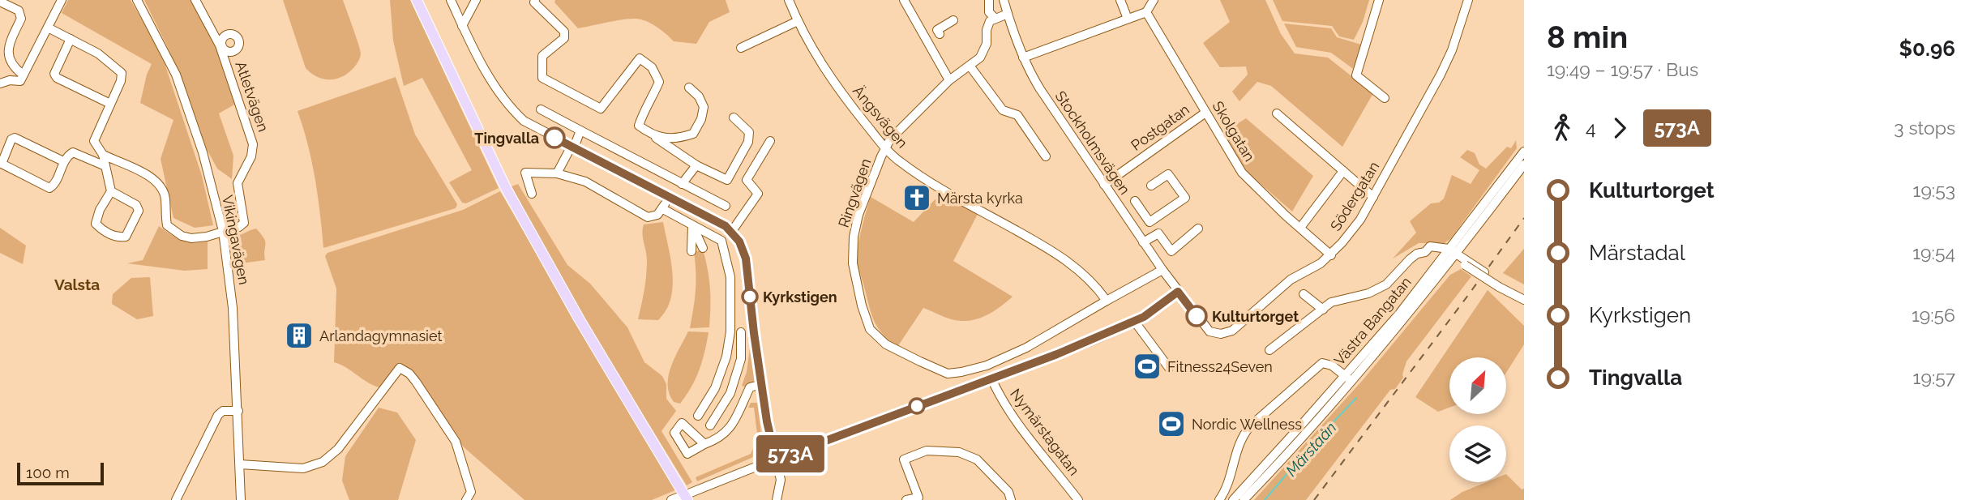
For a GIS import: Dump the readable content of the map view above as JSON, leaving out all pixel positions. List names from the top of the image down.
{
  "streets": {
    "street": [
      "Atletvägen",
      "Ängsvägen",
      "Postgatan",
      "Skolgatan",
      "Stockholmsvägen",
      "Ringvägen",
      "Södergatan",
      "Vikingavägen",
      "Västra Bangatan",
      "Nymärstagatan"
    ]
  },
  "crossings": [
    ["Atletvägen", "Vikingavägen"],
    ["Ängsvägen", "Ringvägen"],
    ["Postgatan", "Skolgatan"],
    ["Postgatan", "Stockholmsvägen"],
    ["Skolgatan", "Södergatan"],
    ["Stockholmsvägen", "Ringvägen"],
    ["Stockholmsvägen", "Södergatan"]
  ],
  "districts": ["Valsta"],
  "water": ["Märstaån"],
  "places": {
    "other": ["Tingvalla", "Kyrkstigen", "Kulturtorget"],
    "church": ["Märsta kyrka"],
    "building": ["Arlandagymnasiet"],
    "sports": ["Fitness24Seven", "Nordic Wellness"]
  },
  "lines": ["bus line 573A"],
  "scale_bar": "100 m",
  "north": "top right",
  "page": {
    "on_map": "573A",
    "heading": ["8 min", "19:49 – 19:57 · Bus", "$0.96"],
    "legs": ["4", "573A", "3 stops"],
    "list": [
      {
        "name": "Kulturtorget",
        "value": "19:53"
      },
      {
        "name": "Märstadal",
        "value": "19:54"
      },
      {
        "name": "Kyrkstigen",
        "value": "19:56"
      },
      {
        "name": "Tingvalla",
        "value": "19:57"
      }
    ],
    "scale": "100 m"
  }
}
